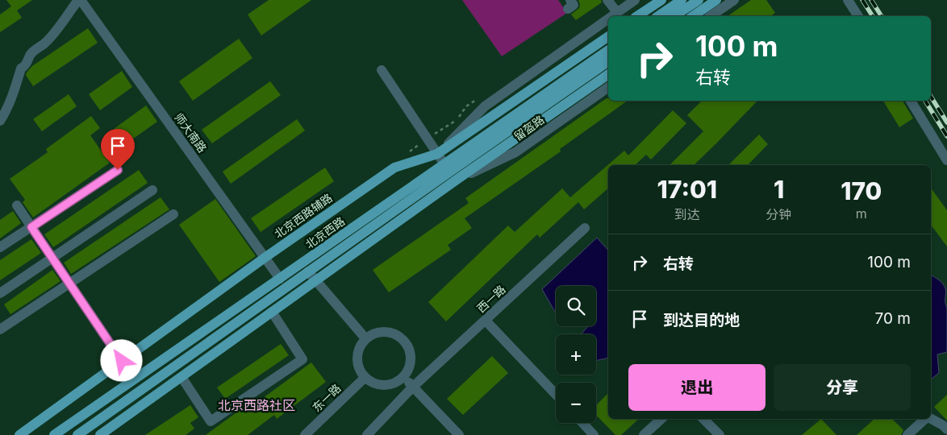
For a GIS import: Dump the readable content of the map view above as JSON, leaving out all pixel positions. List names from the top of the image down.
{
  "streets": {
    "main road": ["北京西路辅路", "北京西路"],
    "street": [
      "留盔路",
      "师大南路",
      "西一路",
      "东一路"
    ]
  },
  "crossings": [
    ["师大南路", "北京西路辅路"],
    ["师大南路", "北京西路"]
  ],
  "districts": ["北京西路社区"],
  "page": {
    "turn": ["100 m", "右转"],
    "eta": [
      "17:01",
      "到达",
      "1",
      "分钟",
      "170",
      "m"
    ],
    "list": [
      {
        "name": "右转",
        "value": "100 m"
      },
      {
        "name": "到达目的地",
        "value": "70 m"
      }
    ],
    "map_buttons": ["+", "−"],
    "buttons": ["退出", "分享"]
  }
}
